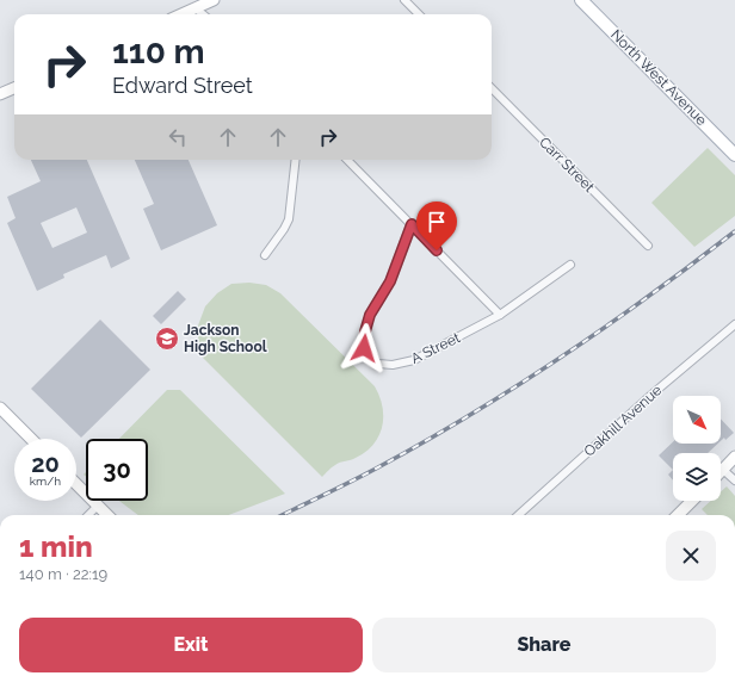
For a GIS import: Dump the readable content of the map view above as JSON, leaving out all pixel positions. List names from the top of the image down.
{
  "streets": {
    "main road": ["North West Avenue"],
    "street": ["Carr Street", "A Street", "Oakhill Avenue"]
  },
  "places": {
    "school or university": ["Jackson High School"]
  },
  "north": "bottom right",
  "page": {
    "turn": ["110 m", "Edward Street"],
    "speed": "20 km/h",
    "limit": "30",
    "heading": ["1 min", "140 m · 22:19"],
    "buttons": ["Exit", "Share"]
  }
}
